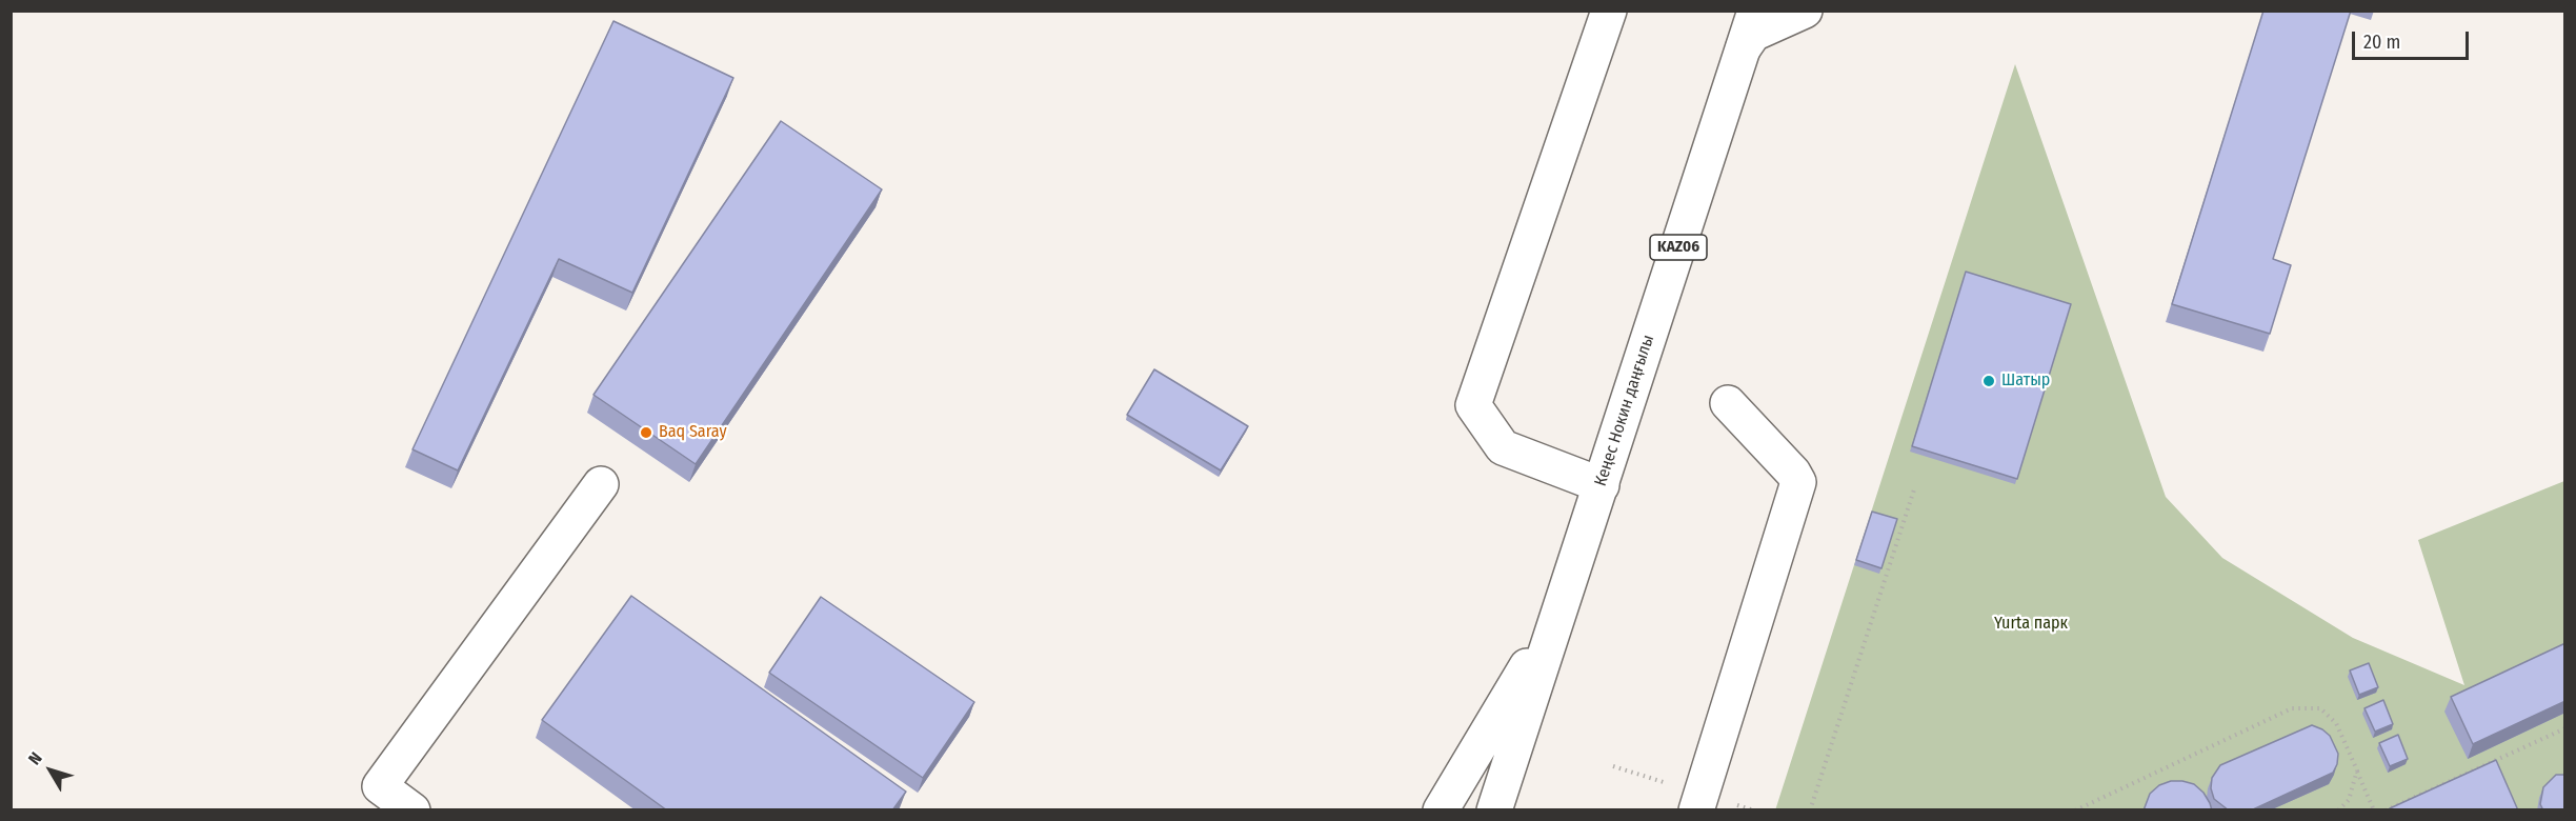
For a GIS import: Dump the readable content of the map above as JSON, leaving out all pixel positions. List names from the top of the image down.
{
  "streets": {
    "main road": ["KАZ06", "Кеңес Нокин даңғылы"]
  },
  "parks": ["Yurta парк"],
  "places": ["Шатыр", "Baq Saray"],
  "scale_bar": "20 m",
  "north": "top left"
}
